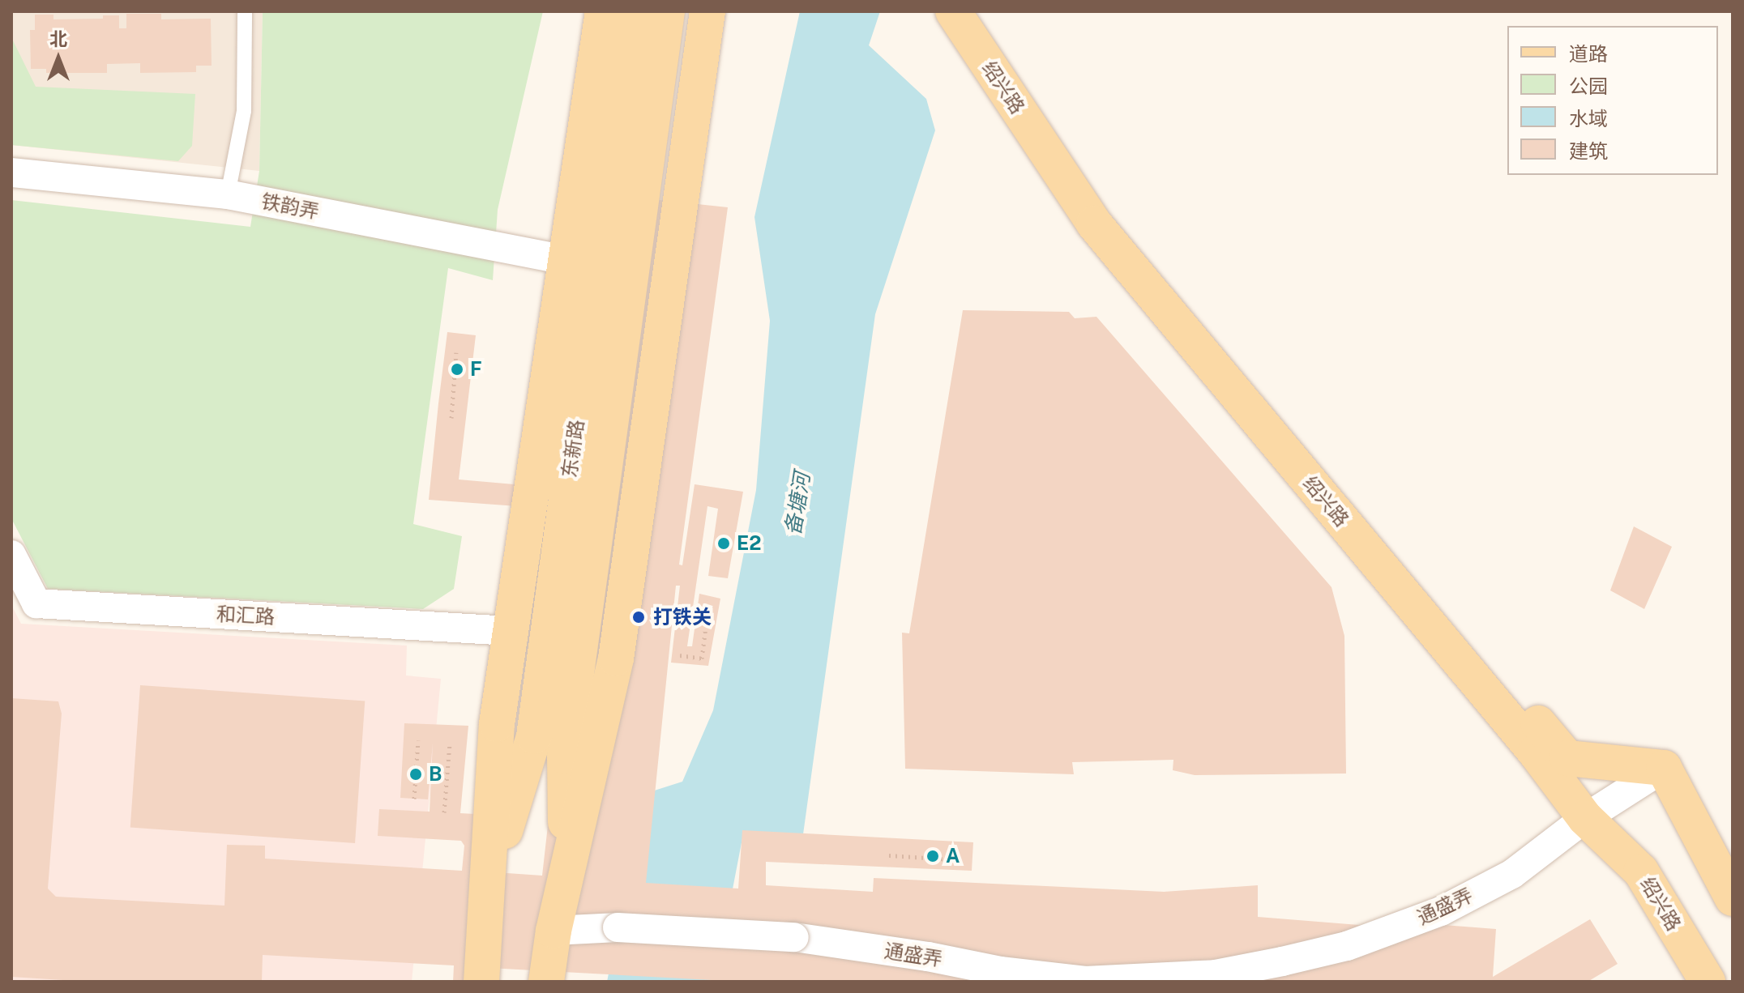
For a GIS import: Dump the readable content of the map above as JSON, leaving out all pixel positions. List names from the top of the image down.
{
  "streets": {
    "main road": ["绍兴路", "东新路"],
    "street": ["铁韵弄", "和汇路", "通盛弄"]
  },
  "crossings": [
    ["绍兴路", "通盛弄"],
    ["铁韵弄", "东新路"],
    ["东新路", "和汇路"],
    ["东新路", "通盛弄"]
  ],
  "water": ["备塘河"],
  "places": [
    "F",
    "E2",
    "打铁关",
    "B",
    "A"
  ],
  "legend": [
    "道路",
    "公园",
    "水域",
    "建筑"
  ],
  "north": "top"
}
